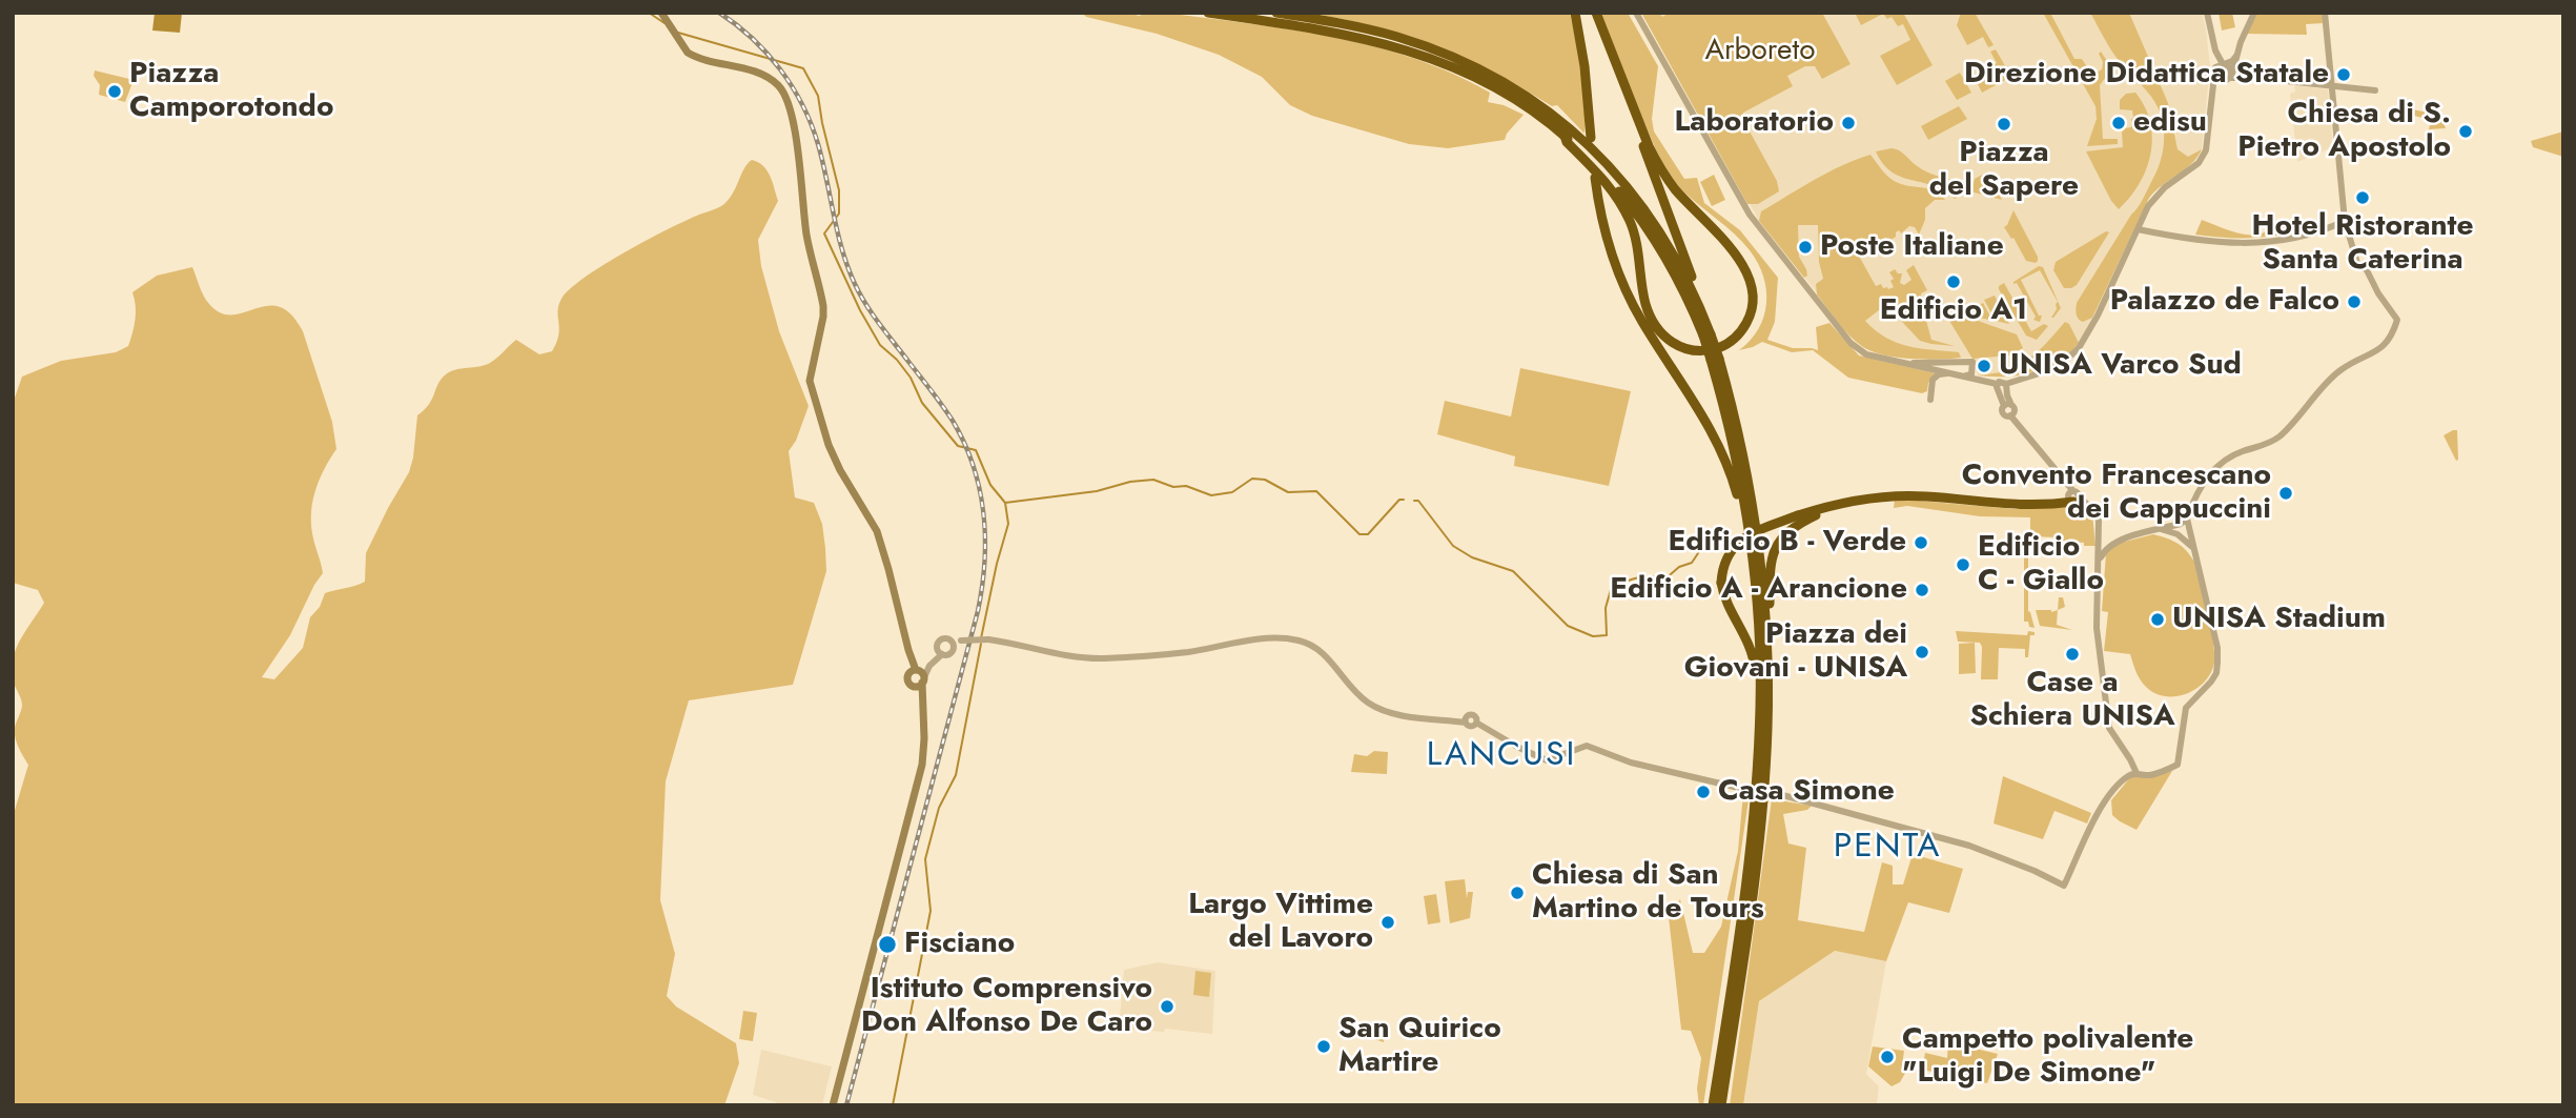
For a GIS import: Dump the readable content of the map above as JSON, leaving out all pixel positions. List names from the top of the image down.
{
  "districts": ["LANCUSI", "PENTA"],
  "parks": ["Arboreto"],
  "places": [
    "Direzione Didattica Statale",
    "Piazza Camporotondo",
    "Laboratorio",
    "edisu",
    "Piazza del Sapere",
    "Chiesa di S. Pietro Apostolo",
    "Hotel Ristorante Santa Caterina",
    "Poste Italiane",
    "Edificio A1",
    "Palazzo de Falco",
    "UNISA Varco Sud",
    "Convento Francescano dei Cappuccini",
    "Edificio B - Verde",
    "Edificio C - Giallo",
    "Edificio A - Arancione",
    "UNISA Stadium",
    "Piazza dei Giovani - UNISA",
    "Case a Schiera UNISA",
    "Casa Simone",
    "Chiesa di San Martino de Tours",
    "Largo Vittime del Lavoro",
    "Fisciano",
    "Istituto Comprensivo Don Alfonso De Caro",
    "San Quirico Martire",
    "Campetto polivalente \"Luigi De Simone\""
  ]
}
